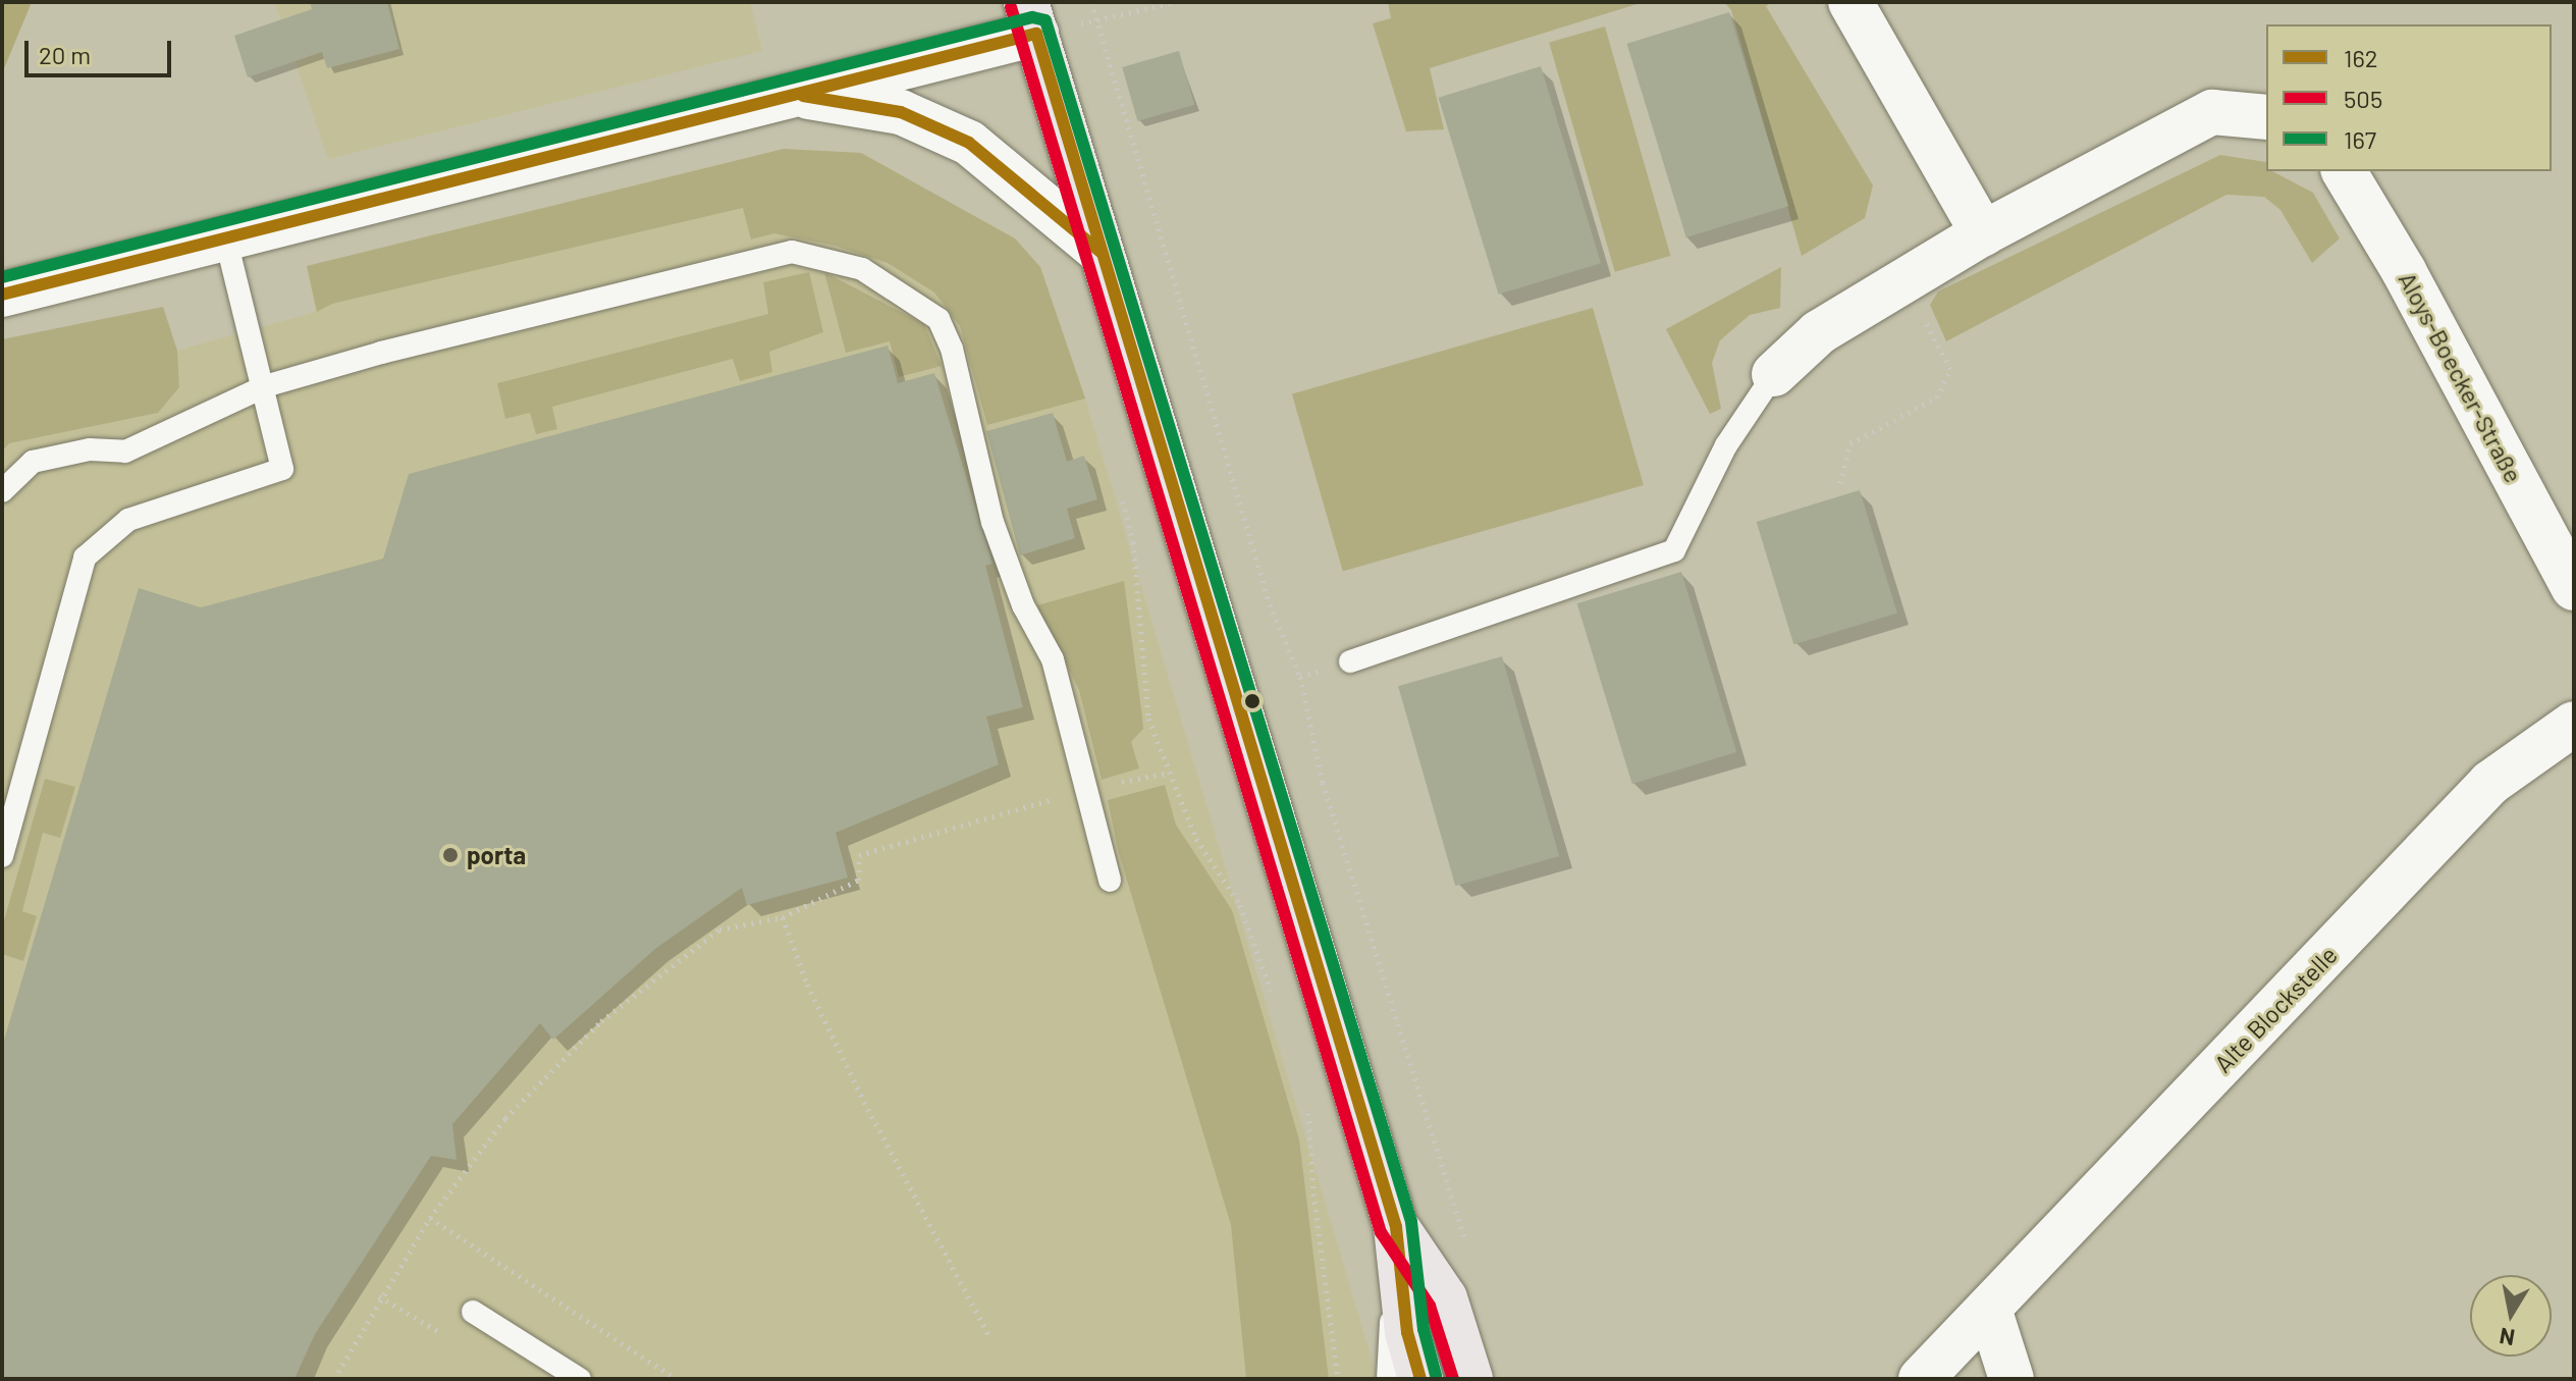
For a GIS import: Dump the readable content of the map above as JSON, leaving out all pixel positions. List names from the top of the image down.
{
  "streets": {
    "street": ["Aloys-Boecker-Straße", "Alte Blockstelle"]
  },
  "places": ["porta"],
  "lines": ["transit line 505", "transit line 167", "transit line 162"],
  "legend": ["162", "505", "167"],
  "scale_bar": "20 m",
  "north": "bottom"
}
